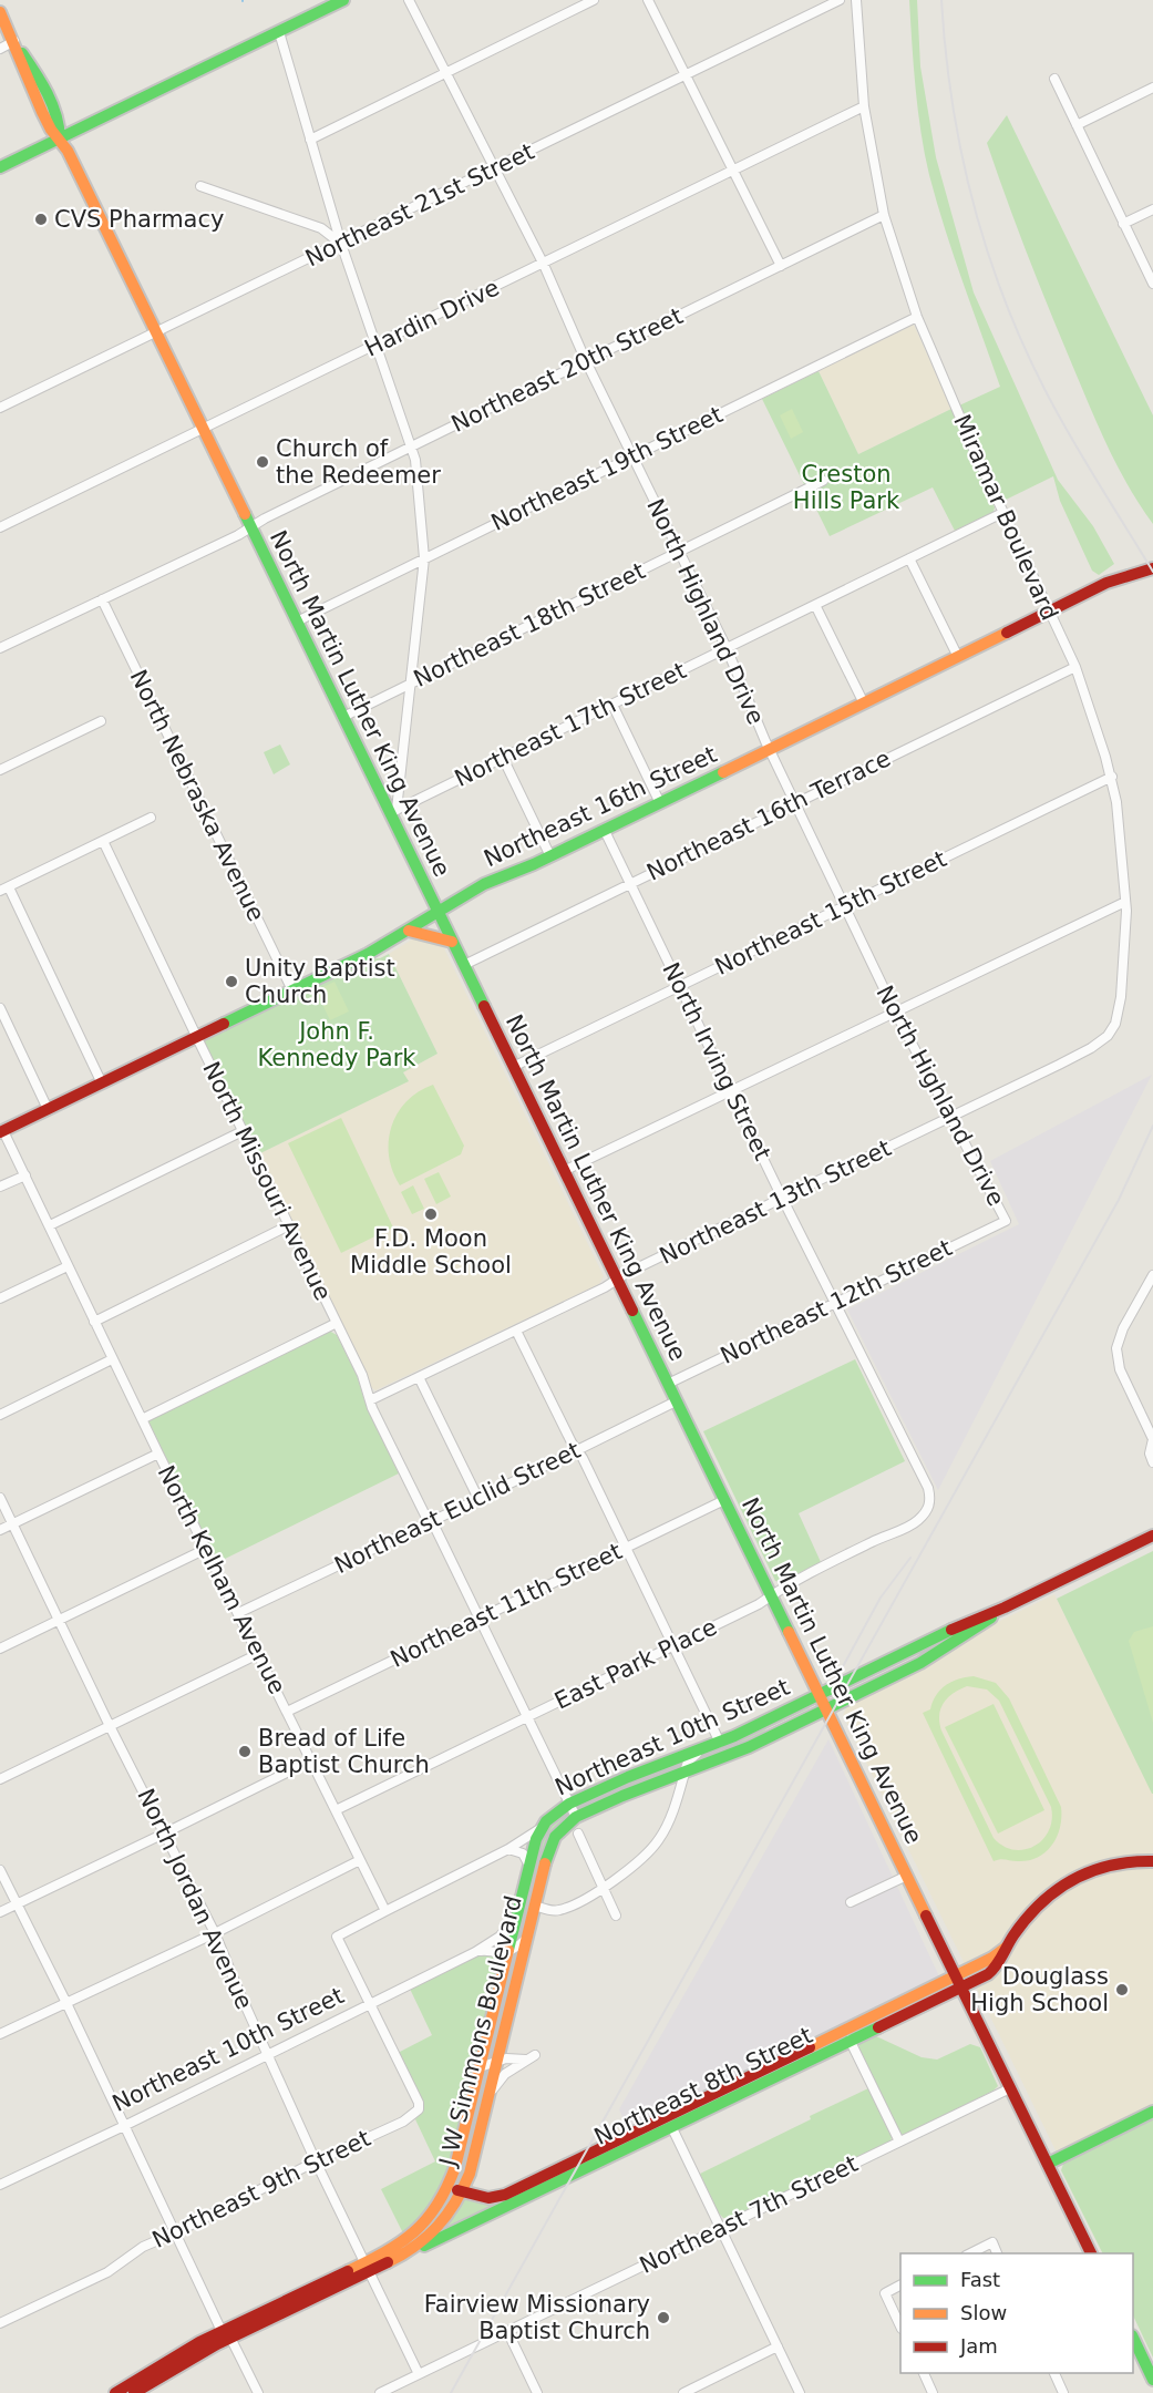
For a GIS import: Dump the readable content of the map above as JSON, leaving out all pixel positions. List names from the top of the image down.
{
  "streets": {
    "main road": [
      "North Martin Luther King Avenue",
      "Northeast 16th Street",
      "Northeast 10th Street",
      "J W Simmons Boulevard",
      "Northeast 8th Street"
    ],
    "street": [
      "Northeast 21st Street",
      "Hardin Drive",
      "Northeast 20th Street",
      "Northeast 19th Street",
      "Miramar Boulevard",
      "North Highland Drive",
      "Northeast 18th Street",
      "Northeast 17th Street",
      "North Nebraska Avenue",
      "Northeast 16th Terrace",
      "Northeast 15th Street",
      "North Irving Street",
      "North Missouri Avenue",
      "Northeast 13th Street",
      "Northeast 12th Street",
      "Northeast Euclid Street",
      "North Kelham Avenue",
      "Northeast 11th Street",
      "East Park Place",
      "North Jordan Avenue",
      "Northeast 9th Street",
      "Northeast 7th Street"
    ]
  },
  "crossings": [
    ["Northeast 21st Street", "North Highland Drive"],
    ["Northeast 21st Street", "North Martin Luther King Avenue"],
    ["Hardin Drive", "Miramar Boulevard"],
    ["Hardin Drive", "North Highland Drive"],
    ["Hardin Drive", "North Martin Luther King Avenue"],
    ["Northeast 20th Street", "Miramar Boulevard"],
    ["Northeast 20th Street", "North Highland Drive"],
    ["Northeast 20th Street", "North Martin Luther King Avenue"],
    ["Northeast 20th Street", "North Nebraska Avenue"],
    ["Northeast 19th Street", "Miramar Boulevard"],
    ["Northeast 19th Street", "North Highland Drive"],
    ["Northeast 19th Street", "North Martin Luther King Avenue"],
    ["Miramar Boulevard", "Northeast 17th Street"],
    ["Miramar Boulevard", "Northeast 16th Street"],
    ["Miramar Boulevard", "Northeast 16th Terrace"],
    ["Miramar Boulevard", "Northeast 15th Street"],
    ["Miramar Boulevard", "Northeast 13th Street"],
    ["North Highland Drive", "Northeast 18th Street"],
    ["North Highland Drive", "Northeast 17th Street"],
    ["North Highland Drive", "Northeast 16th Street"],
    ["North Highland Drive", "Northeast 16th Terrace"],
    ["North Highland Drive", "Northeast 15th Street"],
    ["North Highland Drive", "Northeast 13th Street"],
    ["North Highland Drive", "Northeast 12th Street"],
    ["Northeast 18th Street", "North Martin Luther King Avenue"],
    ["North Martin Luther King Avenue", "Northeast 17th Street"],
    ["North Martin Luther King Avenue", "Northeast 16th Street"],
    ["North Martin Luther King Avenue", "Northeast 16th Terrace"],
    ["North Martin Luther King Avenue", "Northeast 15th Street"],
    ["North Martin Luther King Avenue", "Northeast 13th Street"],
    ["North Martin Luther King Avenue", "Northeast 12th Street"],
    ["North Martin Luther King Avenue", "Northeast Euclid Street"],
    ["North Martin Luther King Avenue", "Northeast 11th Street"],
    ["North Martin Luther King Avenue", "East Park Place"],
    ["North Martin Luther King Avenue", "Northeast 10th Street"],
    ["North Martin Luther King Avenue", "Northeast 8th Street"],
    ["North Martin Luther King Avenue", "Northeast 7th Street"],
    ["North Nebraska Avenue", "Northeast 16th Street"],
    ["Northeast 16th Street", "North Irving Street"],
    ["Northeast 16th Street", "North Missouri Avenue"],
    ["Northeast 16th Street", "North Kelham Avenue"],
    ["Northeast 16th Terrace", "North Irving Street"],
    ["Northeast 15th Street", "North Irving Street"],
    ["North Irving Street", "Northeast 13th Street"],
    ["North Irving Street", "Northeast 12th Street"],
    ["North Irving Street", "East Park Place"],
    ["North Missouri Avenue", "Northeast 13th Street"],
    ["North Missouri Avenue", "Northeast Euclid Street"],
    ["North Missouri Avenue", "Northeast 11th Street"],
    ["North Missouri Avenue", "East Park Place"],
    ["North Missouri Avenue", "Northeast 10th Street"],
    ["Northeast Euclid Street", "North Kelham Avenue"],
    ["North Kelham Avenue", "Northeast 11th Street"],
    ["North Kelham Avenue", "East Park Place"],
    ["Northeast 10th Street", "North Jordan Avenue"],
    ["Northeast 10th Street", "J W Simmons Boulevard"],
    ["Northeast 10th Street", "Northeast 9th Street"],
    ["North Jordan Avenue", "J W Simmons Boulevard"],
    ["North Jordan Avenue", "Northeast 9th Street"],
    ["North Jordan Avenue", "Northeast 7th Street"],
    ["J W Simmons Boulevard", "Northeast 8th Street"]
  ],
  "parks": ["Creston Hills Park", "John F. Kennedy Park"],
  "places": [
    "CVS Pharmacy",
    "Church of the Redeemer",
    "Unity Baptist Church",
    "F.D. Moon Middle School",
    "Bread of Life Baptist Church",
    "Douglass High School",
    "Fairview Missionary Baptist Church"
  ],
  "legend": ["Fast", "Slow", "Jam"]
}
